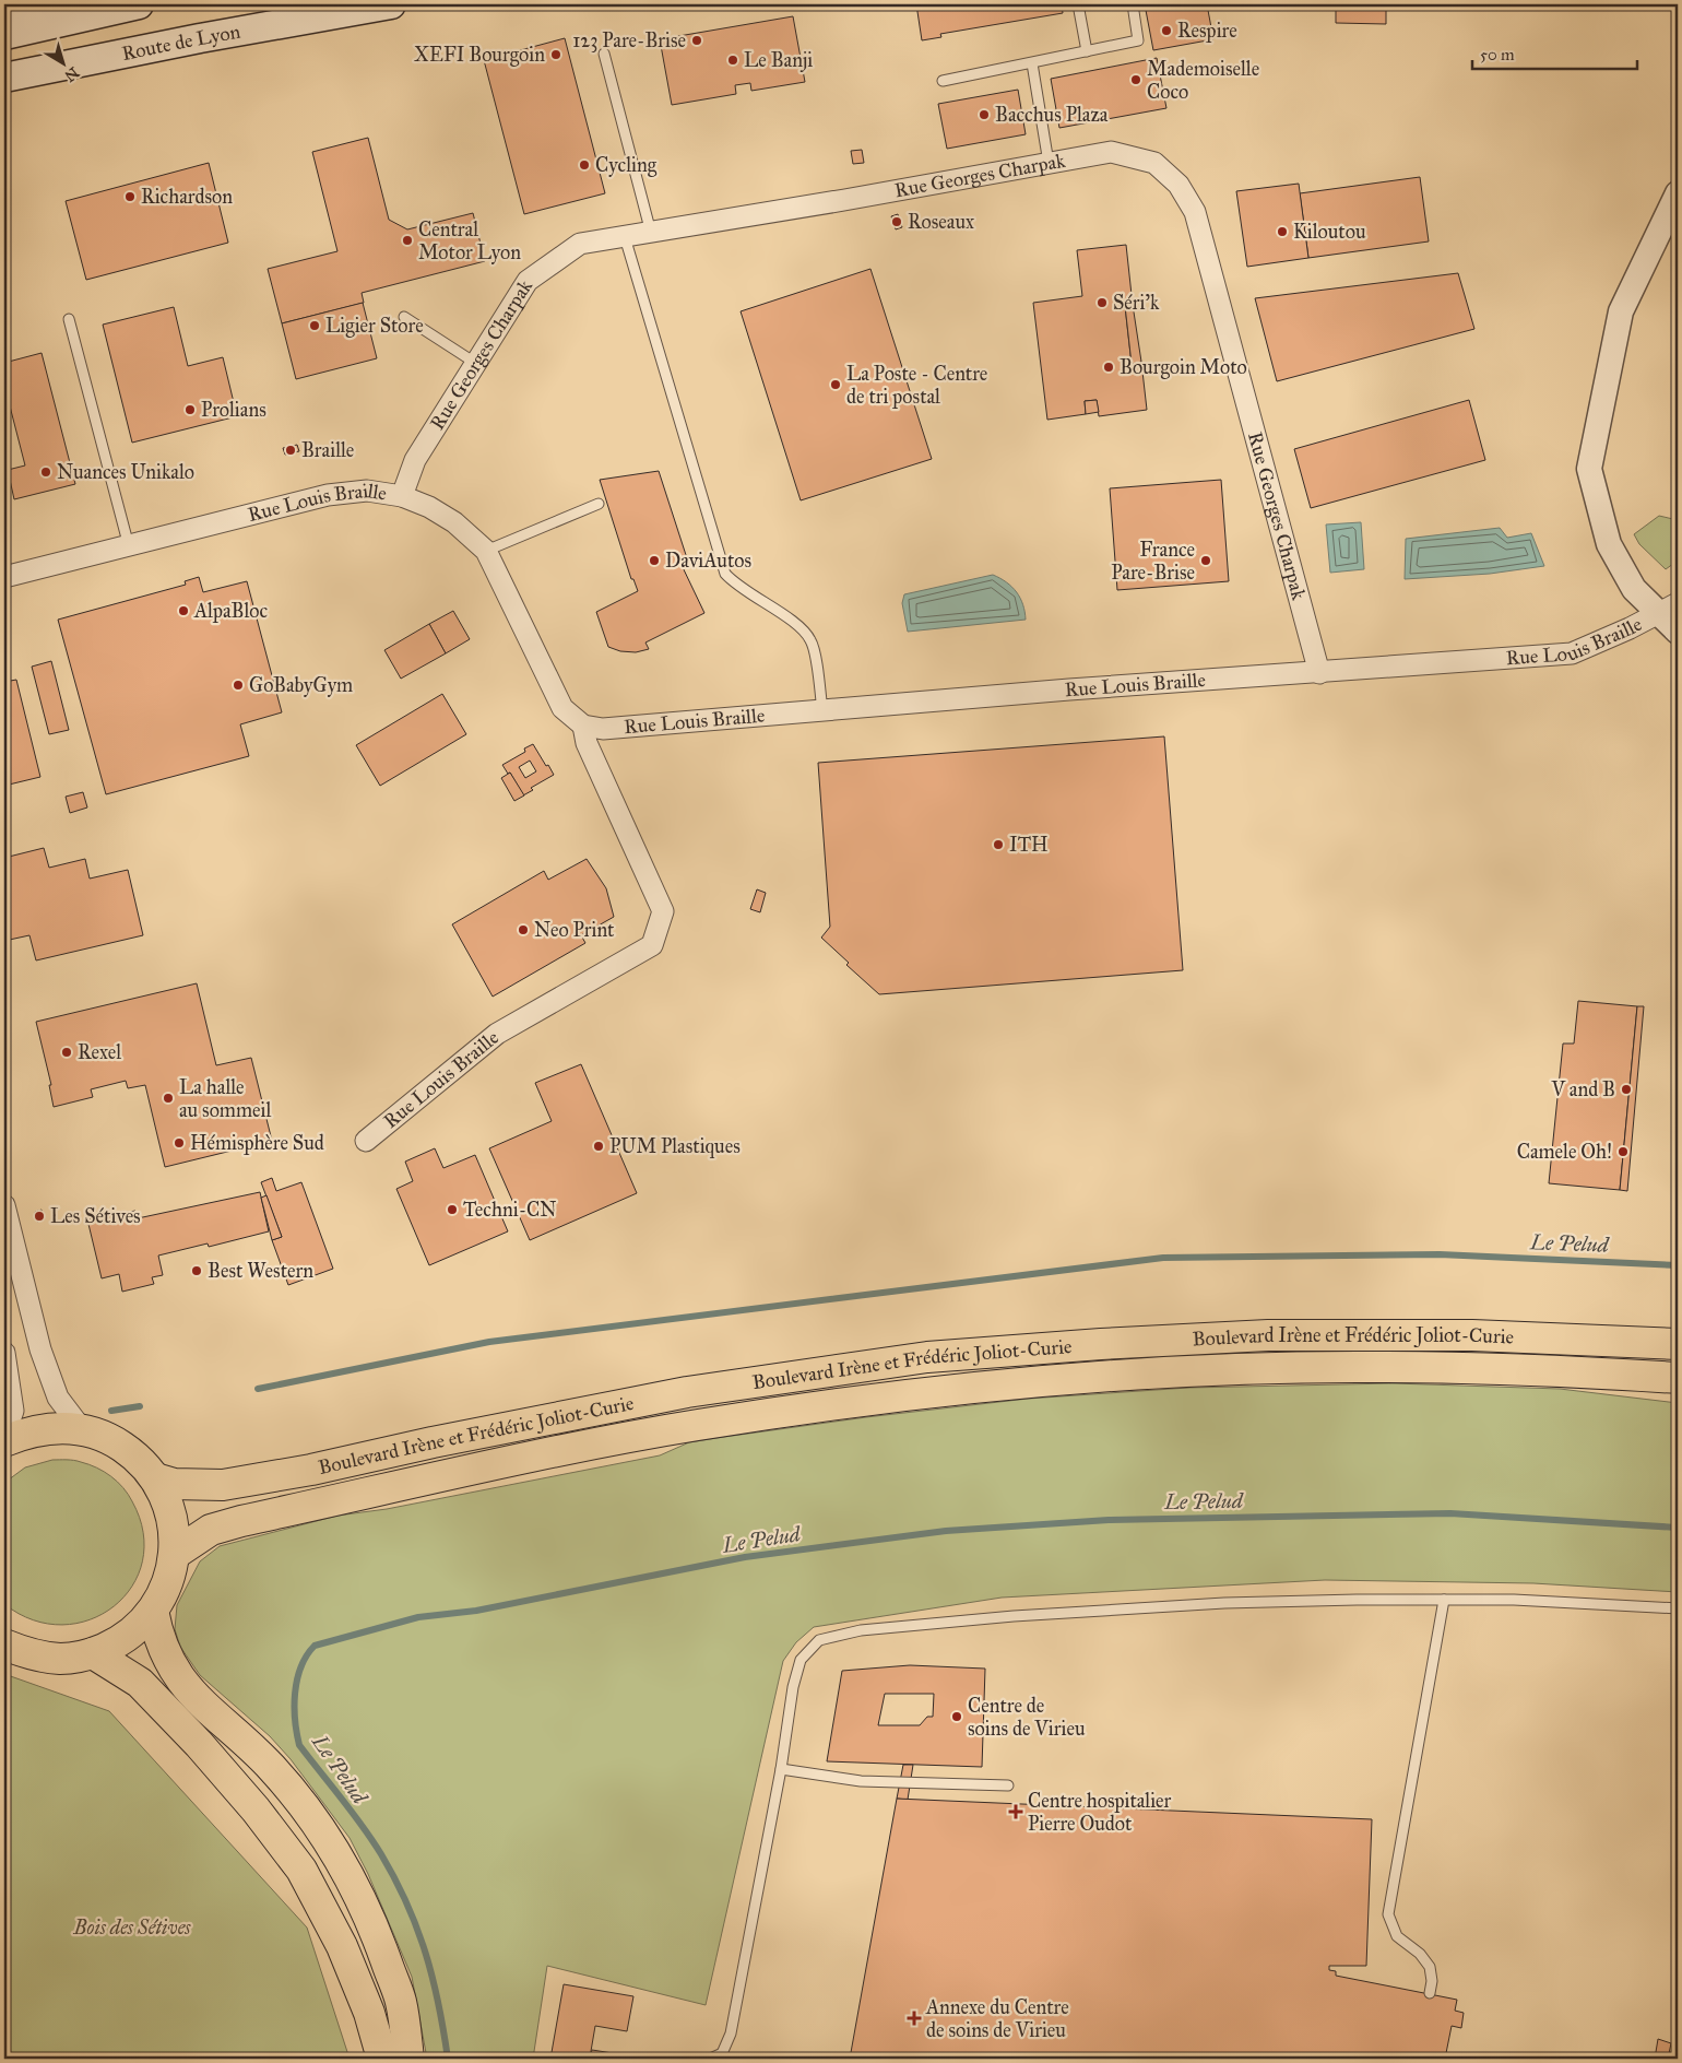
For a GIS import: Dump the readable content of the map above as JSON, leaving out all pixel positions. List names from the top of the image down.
{
  "streets": {
    "main road": ["Route de Lyon", "Boulevard Irène et Frédéric Joliot-Curie"],
    "street": ["Rue Georges Charpak", "Rue Louis Braille"]
  },
  "crossings": [
    ["Rue Georges Charpak", "Rue Louis Braille"]
  ],
  "water": ["Le Pelud"],
  "parks": ["Bois des Sétives"],
  "places": {
    "other": [
      "Respire",
      "123 Pare-Brise",
      "XEFI Bourgoin",
      "Le Banji",
      "Mademoiselle Coco",
      "Bacchus Plaza",
      "Cycling",
      "Richardson",
      "Roseaux",
      "Kiloutou",
      "Central Motor Lyon",
      "Séri'k",
      "Ligier Store",
      "Bourgoin Moto",
      "La Poste - Centre de tri postal",
      "Prolians",
      "Braille",
      "Nuances Unikalo",
      "DaviAutos",
      "France Pare-Brise",
      "AlpaBloc",
      "GoBabyGym",
      "ITH",
      "Neo Print",
      "Rexel",
      "V and B",
      "La halle au sommeil",
      "Hémisphère Sud",
      "PUM Plastiques",
      "Camele Oh!",
      "Techni-CN",
      "Les Sétives",
      "Best Western",
      "Centre de soins de Virieu"
    ],
    "health": ["Centre hospitalier Pierre Oudot", "Annexe du Centre de soins de Virieu"]
  },
  "scale_bar": "50 m",
  "north": "bottom right"
}
